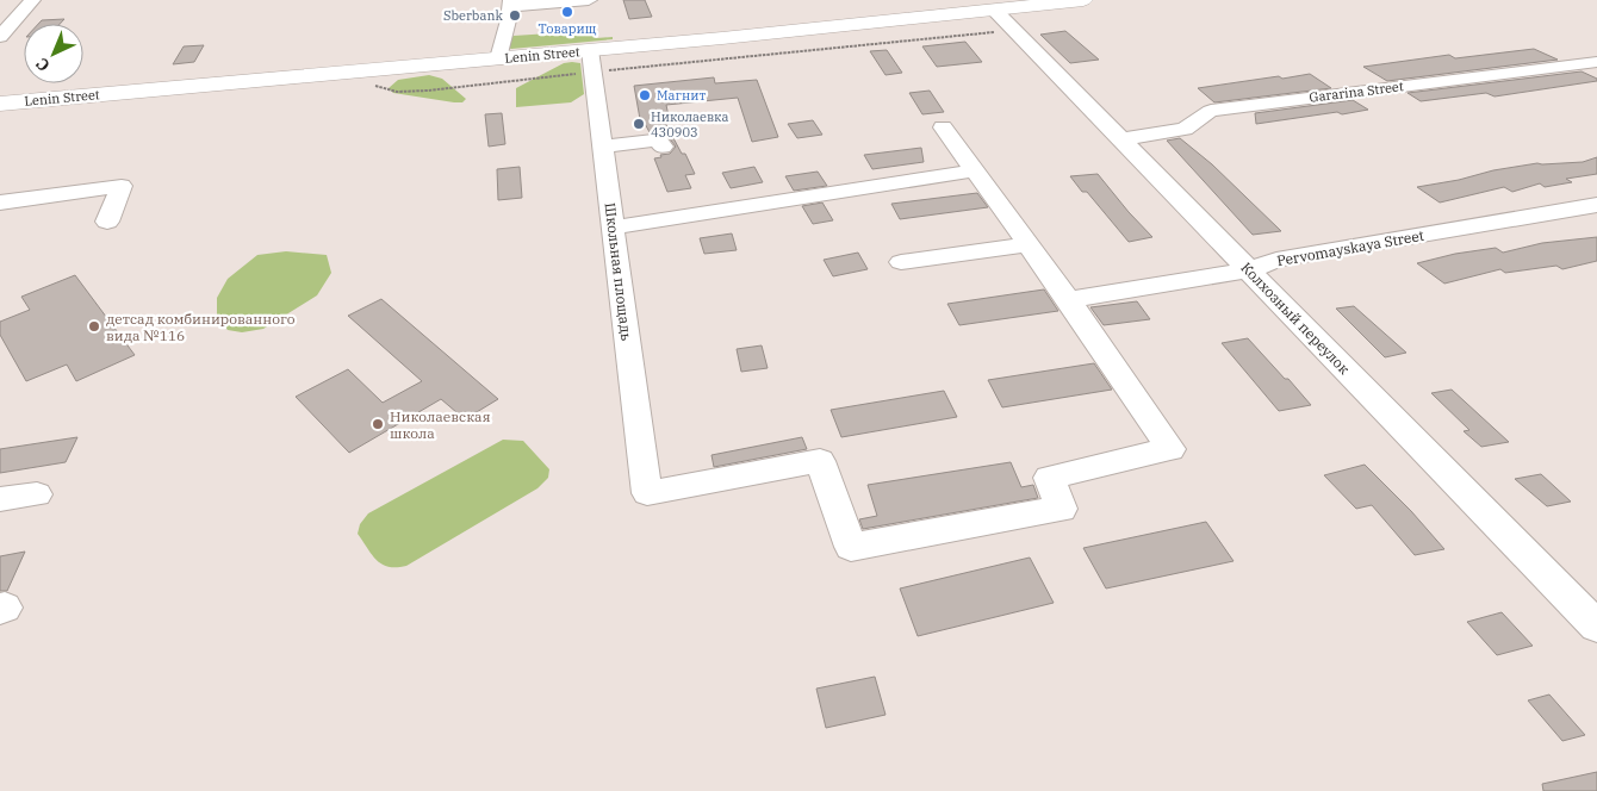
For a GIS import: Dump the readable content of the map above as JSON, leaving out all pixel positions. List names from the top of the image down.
{
  "streets": {
    "main road": ["Lenin Street"],
    "street": [
      "Gararina Street",
      "Pervomayskaya Street",
      "Школьная площадь",
      "Колхозный переулок"
    ]
  },
  "crossings": [
    ["Lenin Street", "Школьная площадь"],
    ["Lenin Street", "Колхозный переулок"],
    ["Gararina Street", "Колхозный переулок"],
    ["Pervomayskaya Street", "Колхозный переулок"]
  ],
  "places": [
    "Товарищ",
    "Sberbank",
    "Магнит",
    "Николаевка 430903",
    "детсад комбинированного вида №116",
    "Николаевская школа"
  ],
  "north": "bottom left"
}
